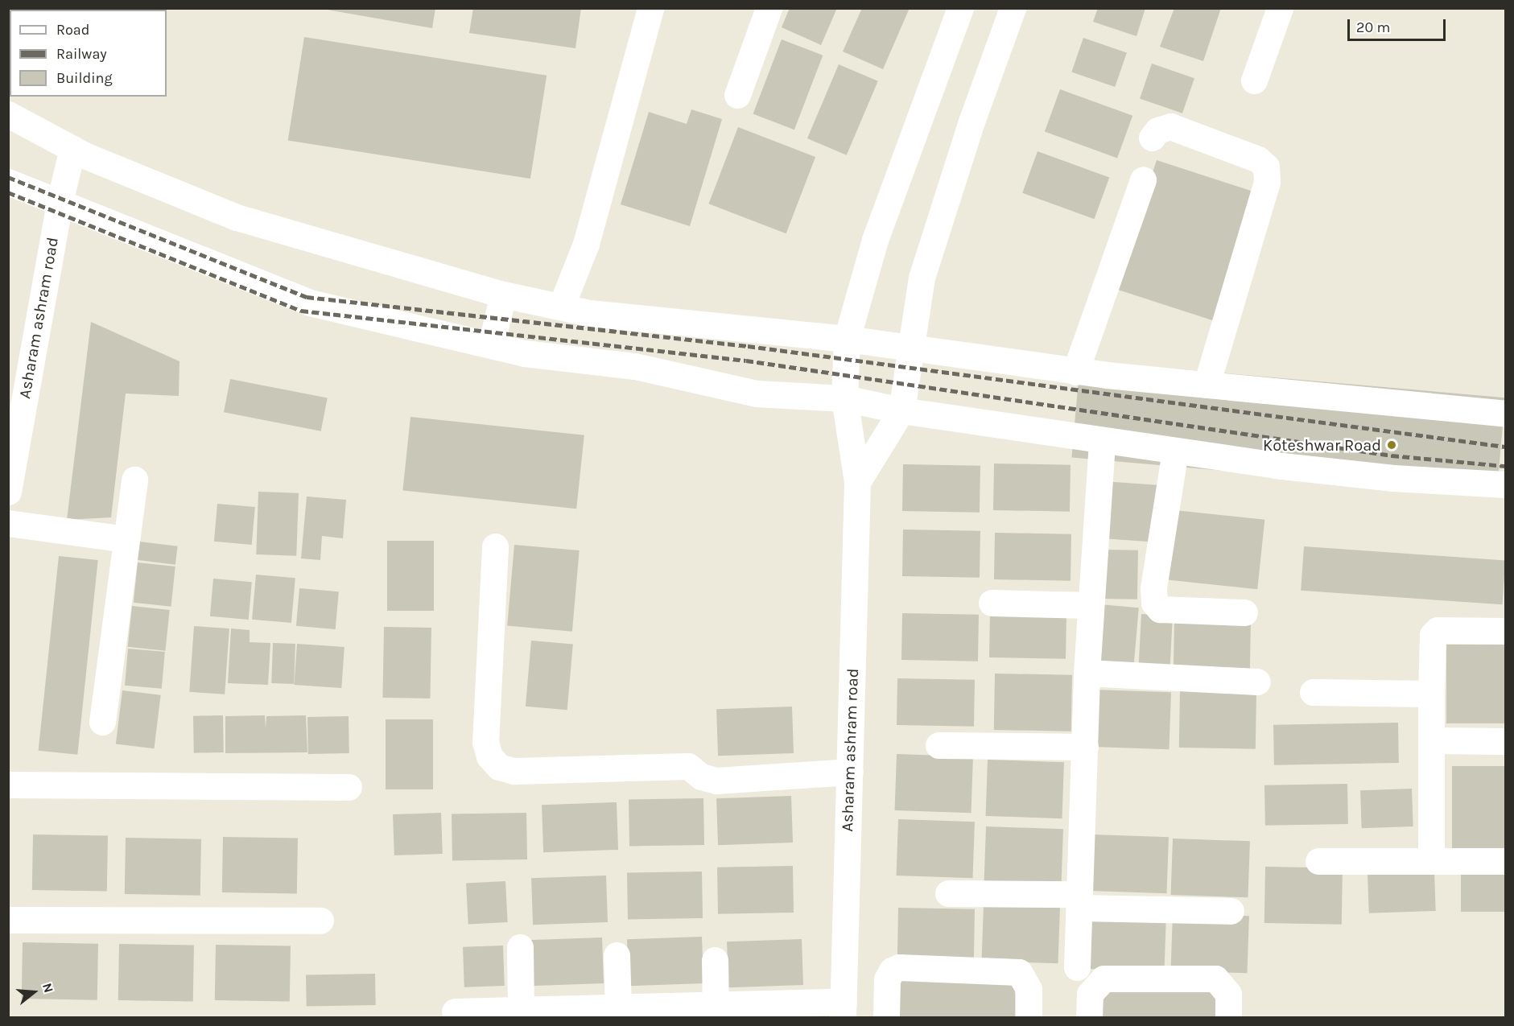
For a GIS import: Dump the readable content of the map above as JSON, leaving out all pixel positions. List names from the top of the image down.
{
  "streets": {
    "street": ["Asharam ashram road"]
  },
  "places": ["Koteshwar Road"],
  "legend": ["Road", "Railway", "Building"],
  "scale_bar": "20 m",
  "north": "right"
}
